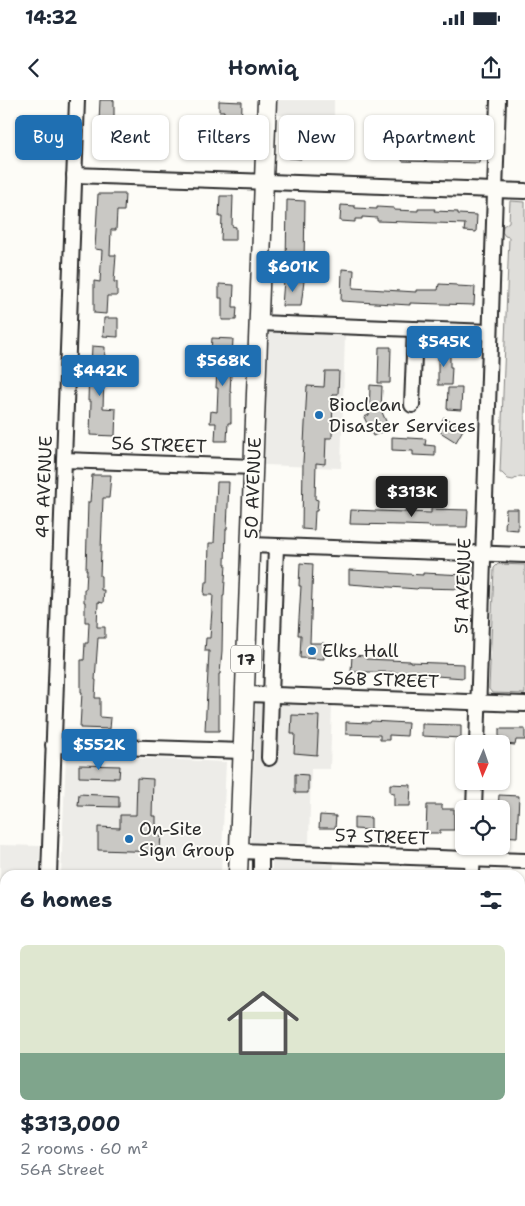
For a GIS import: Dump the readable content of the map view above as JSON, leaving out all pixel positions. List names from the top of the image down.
{
  "streets": {
    "main road": ["50 AVENUE", "17"],
    "street": [
      "56 STREET",
      "49 AVENUE",
      "51 AVENUE",
      "56B STREET",
      "57 STREET"
    ]
  },
  "crossings": [
    ["56 STREET", "49 AVENUE"],
    ["56 STREET", "50 AVENUE"],
    ["50 AVENUE", "56B STREET"],
    ["50 AVENUE", "57 STREET"],
    ["51 AVENUE", "56B STREET"]
  ],
  "places": ["Bioclean Disaster Services", "Elks Hall", "On-Site Sign Group"],
  "north": "bottom",
  "page": {
    "status": "14:32",
    "header": "Homiq",
    "chip": [
      "Buy",
      "Rent",
      "Filters",
      "New",
      "Apartment"
    ],
    "price": [
      "$601K",
      "$545K",
      "$568K",
      "$442K",
      "$313K",
      "$552K"
    ],
    "heading": "6 homes",
    "list": [
      {
        "name": "$313,000",
        "note": "2 rooms · 60 m² · 56A Street"
      }
    ]
  }
}
